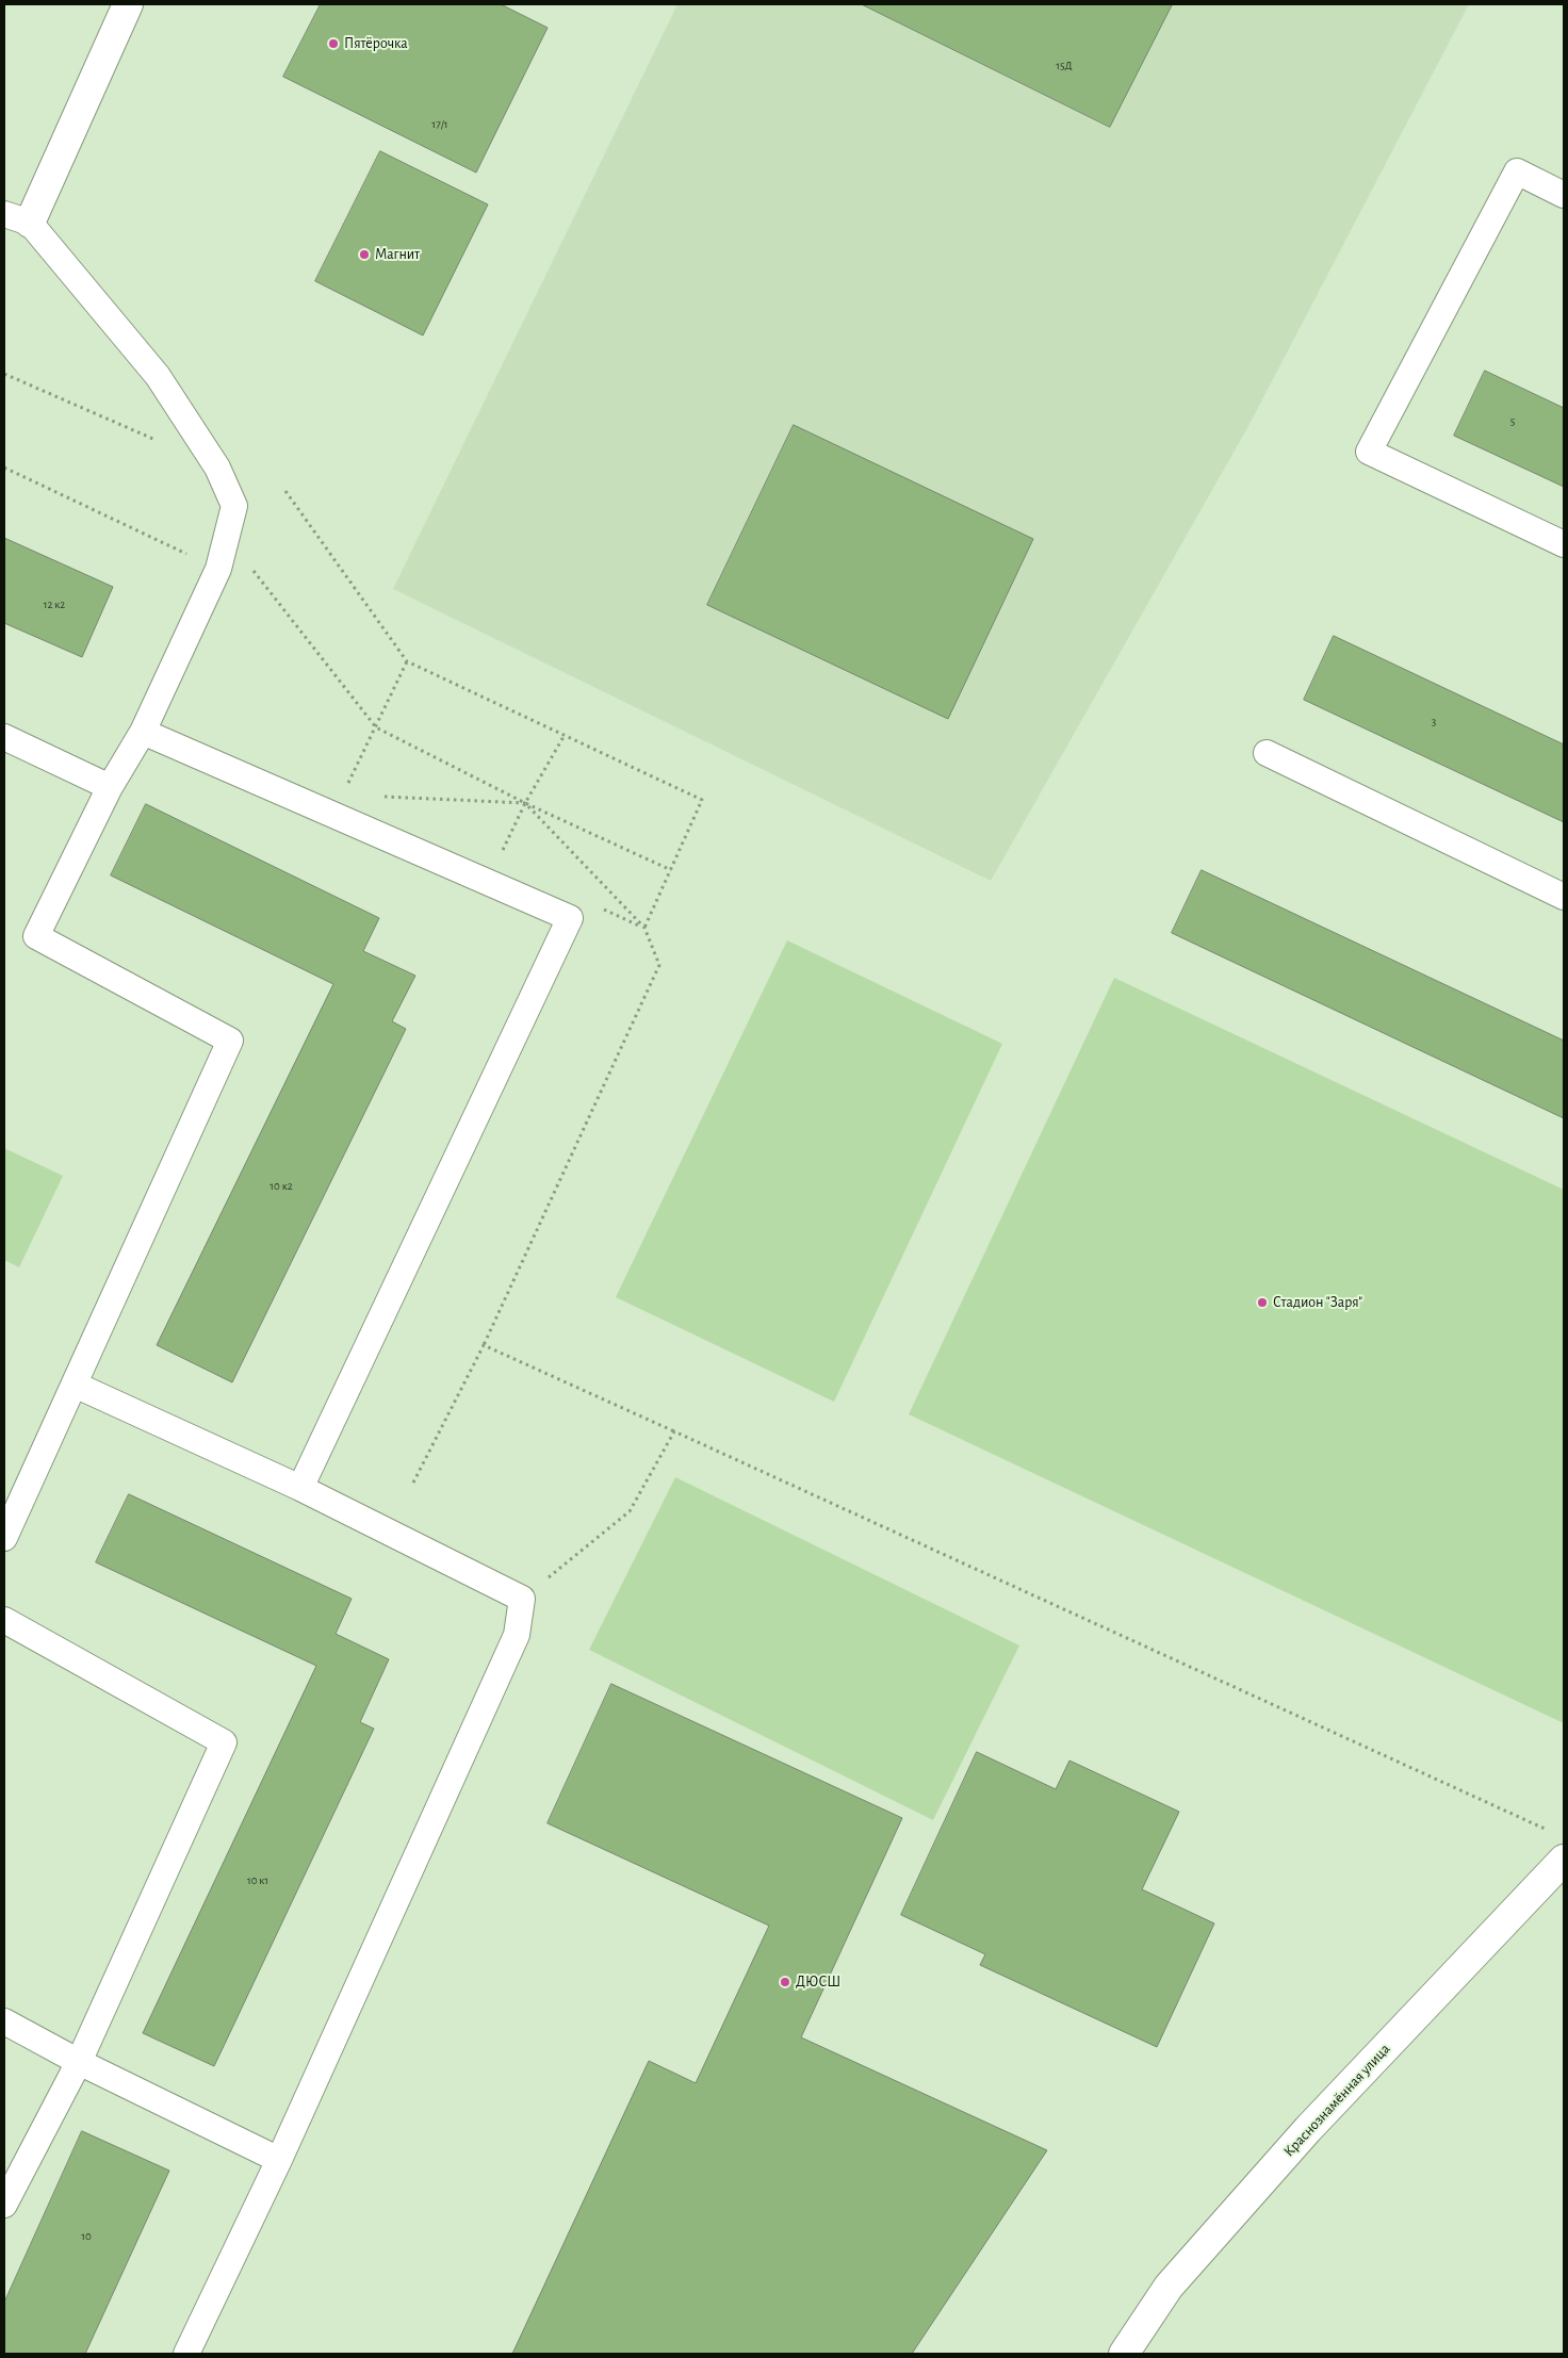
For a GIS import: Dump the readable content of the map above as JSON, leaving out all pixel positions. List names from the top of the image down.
{
  "streets": {
    "street": ["Краснознамённая улица"]
  },
  "places": [
    "Пятёрочка",
    "Магнит",
    "Стадион \"Заря\"",
    "ДЮСШ"
  ],
  "house_numbers": [
    "15Д",
    "17/1",
    "5",
    "12 к2",
    "3",
    "10 к2",
    "10 к1",
    "10"
  ]
}
